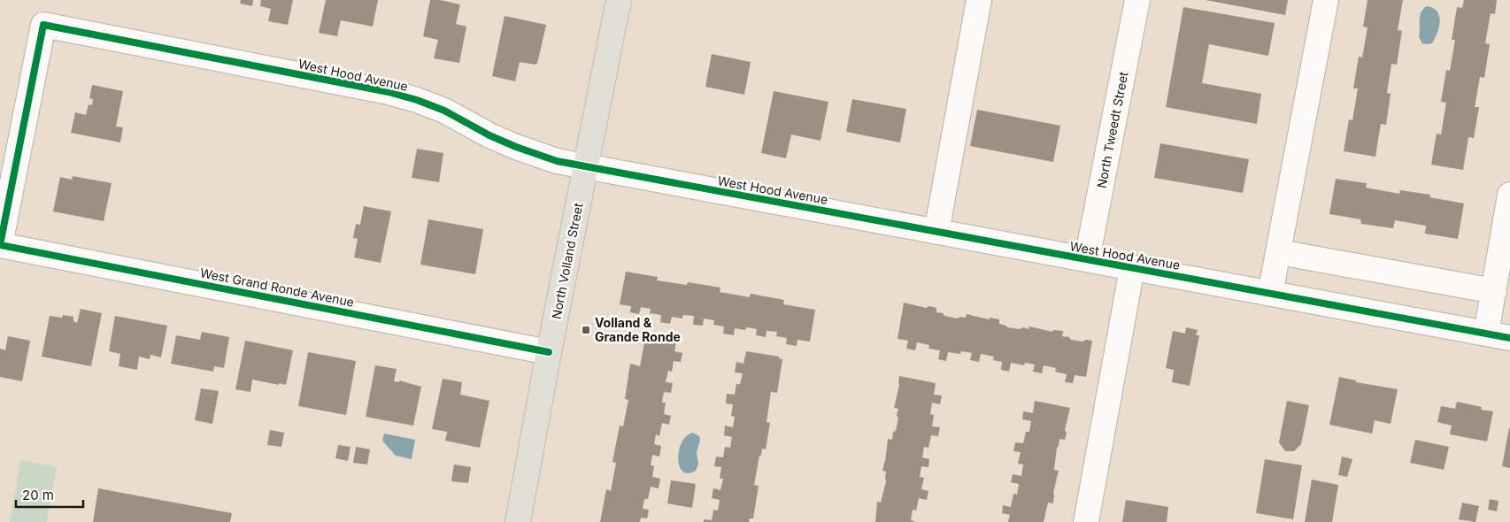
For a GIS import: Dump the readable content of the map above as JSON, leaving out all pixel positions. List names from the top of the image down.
{
  "streets": {
    "main road": ["North Volland Street"],
    "street": ["West Hood Avenue", "North Tweedt Street", "West Grand Ronde Avenue"]
  },
  "crossings": [
    ["West Hood Avenue", "North Tweedt Street"],
    ["West Hood Avenue", "North Volland Street"],
    ["West Hood Avenue", "West Grand Ronde Avenue"],
    ["North Volland Street", "West Grand Ronde Avenue"]
  ],
  "places": {
    "transit": ["Volland & Grande Ronde"]
  },
  "scale_bar": "20 m"
}
